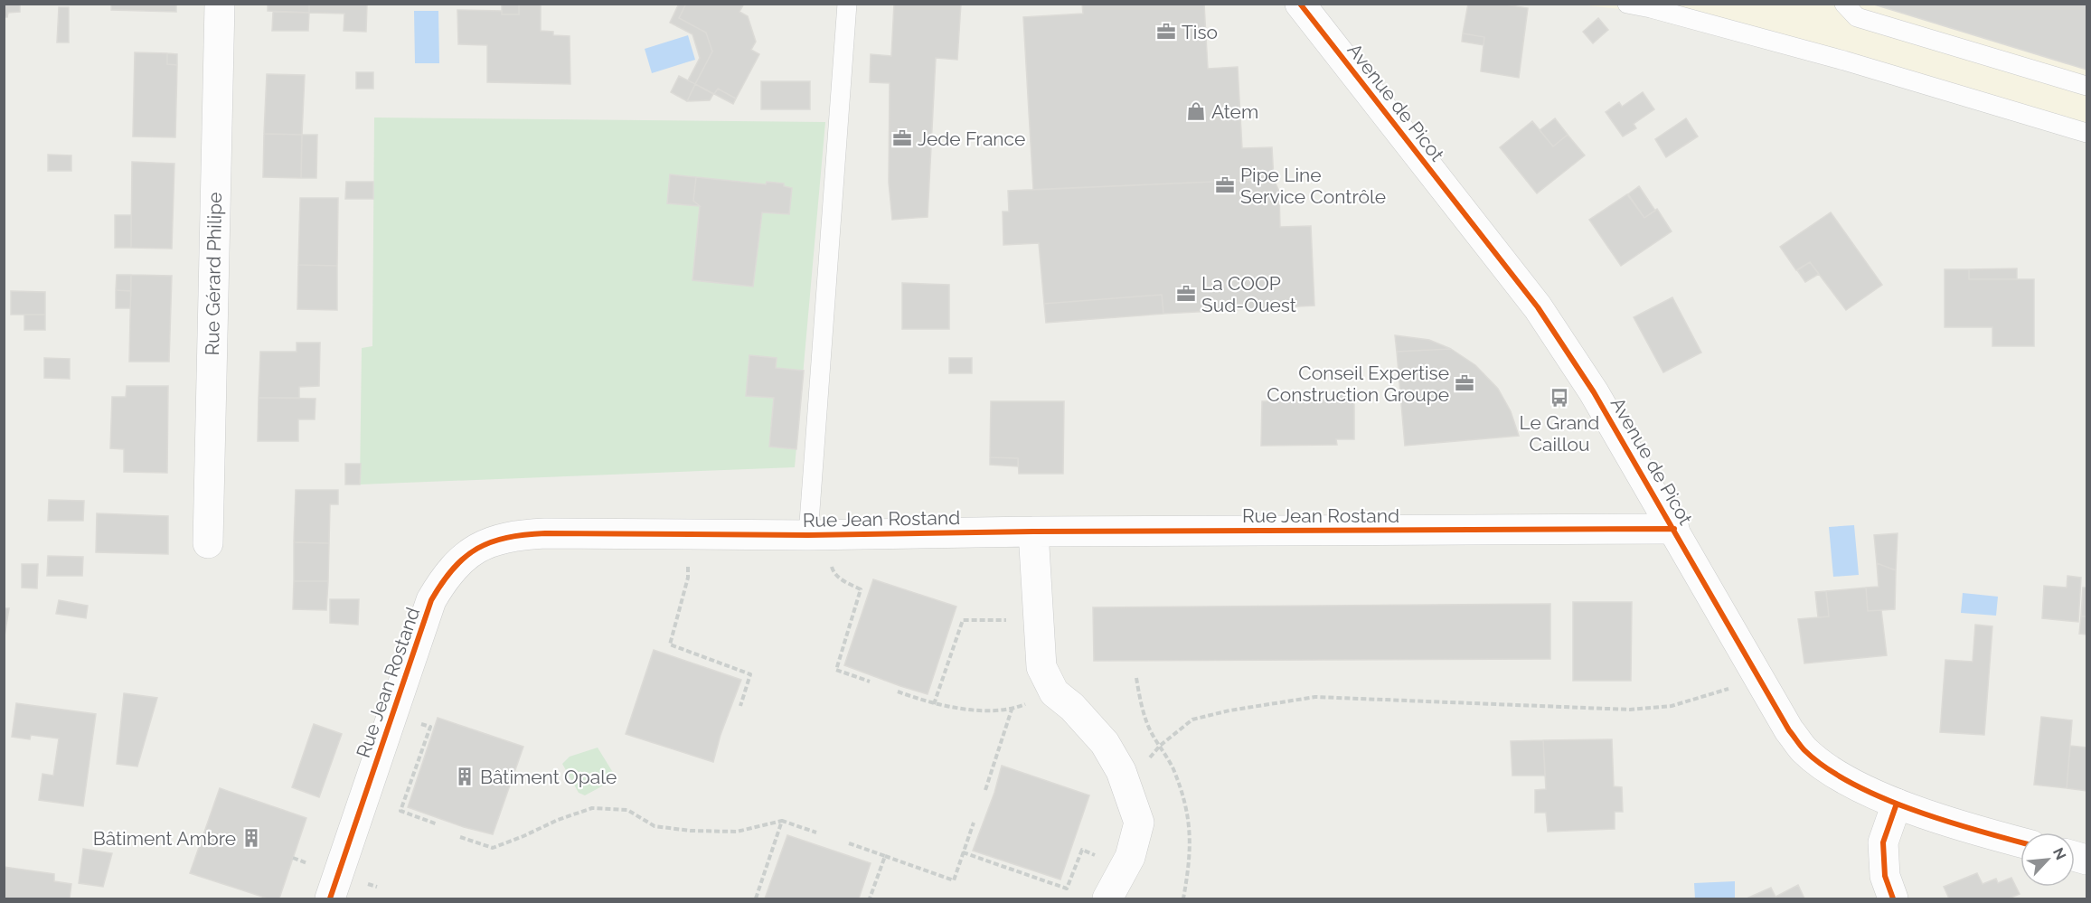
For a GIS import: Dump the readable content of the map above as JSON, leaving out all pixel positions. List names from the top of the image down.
{
  "streets": {
    "street": ["Avenue de Picot", "Rue Gérard Philipe", "Rue Jean Rostand"]
  },
  "crossings": [
    ["Avenue de Picot", "Rue Jean Rostand"]
  ],
  "places": {
    "office": [
      "Tiso",
      "Jede France",
      "Pipe Line Service Contrôle",
      "La COOP Sud-Ouest",
      "Conseil Expertise Construction Groupe"
    ],
    "shop": ["Atem"],
    "bus stop": ["Le Grand Caillou"],
    "building": ["Bâtiment Opale", "Bâtiment Ambre"]
  },
  "north": "top right"
}
